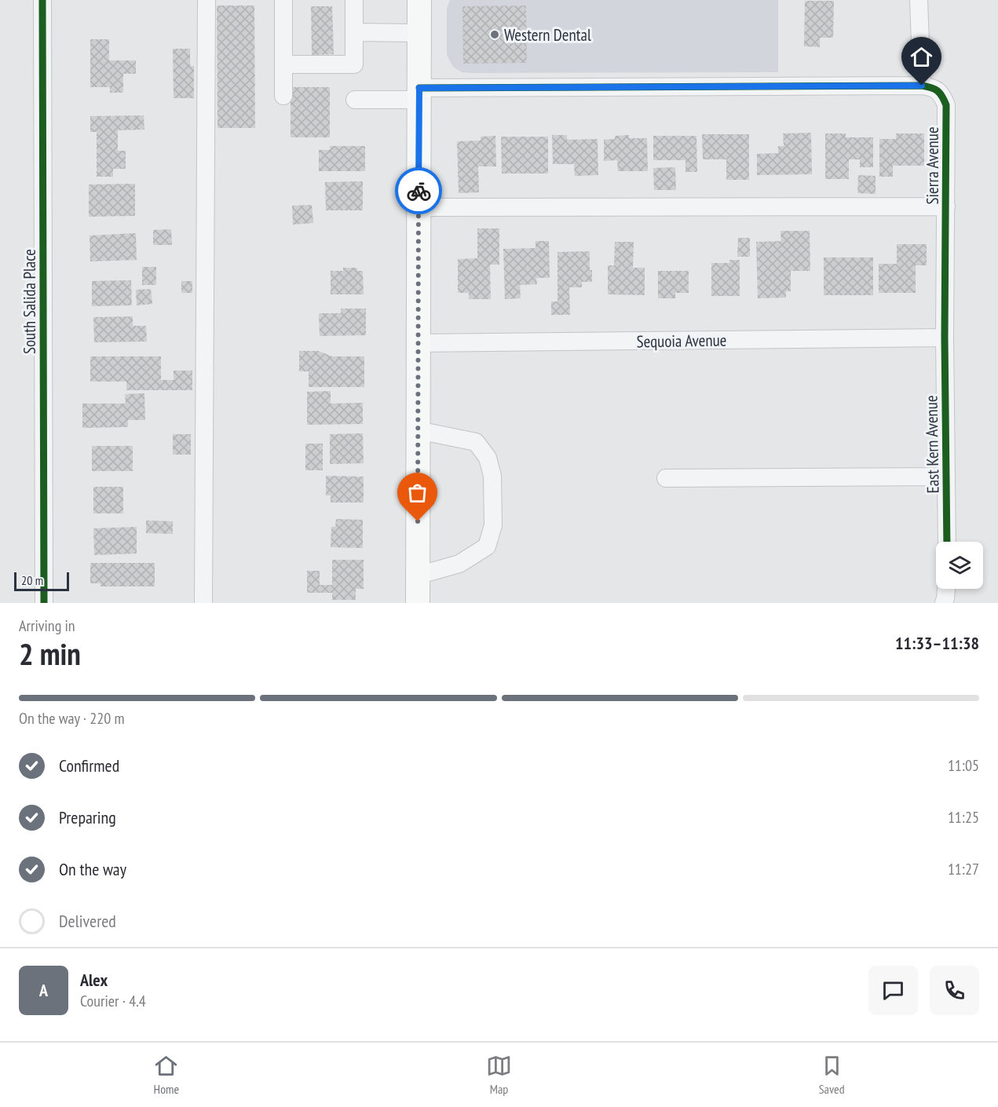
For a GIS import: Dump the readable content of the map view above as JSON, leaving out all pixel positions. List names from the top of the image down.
{
  "streets": {
    "street": [
      "Sierra Avenue",
      "South Salida Place",
      "Sequoia Avenue",
      "East Kern Avenue"
    ]
  },
  "crossings": [
    ["Sierra Avenue", "Sequoia Avenue"],
    ["Sierra Avenue", "East Kern Avenue"],
    ["Sequoia Avenue", "East Kern Avenue"]
  ],
  "places": ["Western Dental"],
  "scale_bar": "20 m",
  "page": {
    "scale": "20 m",
    "heading": ["2 min", "Arriving in", "11:33–11:38"],
    "panel": ["Alex", "Courier · 4.4"],
    "bar": "On the way · 220 m",
    "list": [
      ["Confirmed", "11:05"],
      ["Preparing", "11:25"],
      ["On the way", "11:27"],
      "Delivered"
    ],
    "round": "A",
    "tabs": ["Home", "Map", "Saved"]
  }
}
